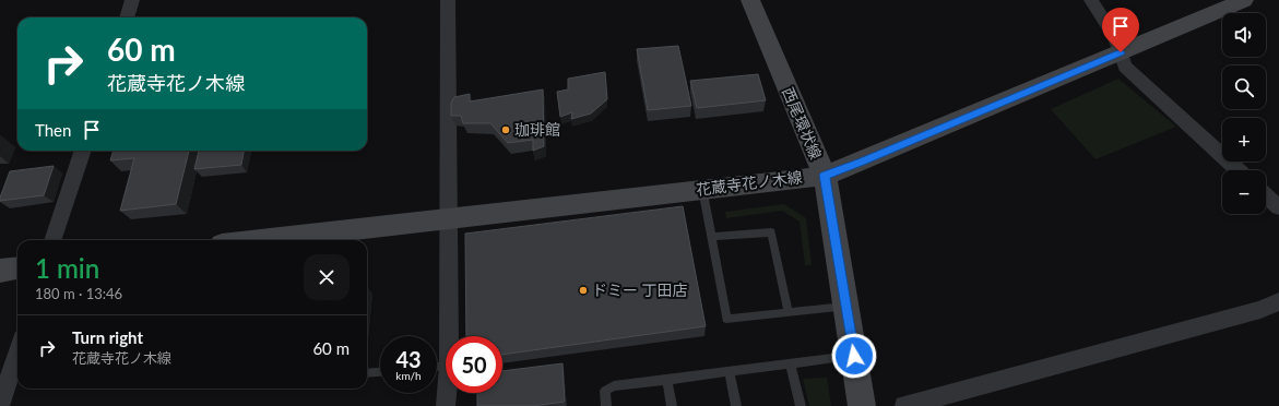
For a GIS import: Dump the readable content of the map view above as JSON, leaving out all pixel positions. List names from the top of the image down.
{
  "streets": {
    "main road": ["西尾環状線", "花蔵寺花ノ木線"]
  },
  "crossings": [
    ["西尾環状線", "花蔵寺花ノ木線"]
  ],
  "places": ["珈琲館", "ドミー 丁田店"],
  "page": {
    "map_buttons": ["+", "−"],
    "turn": ["60 m", "花蔵寺花ノ木線"],
    "then": "Then",
    "heading": ["1 min", "180 m · 13:46"],
    "list": [
      {
        "name": "Turn right",
        "note": "花蔵寺花ノ木線",
        "value": "60 m"
      }
    ],
    "speed": "43 km/h",
    "limit": "50"
  }
}
